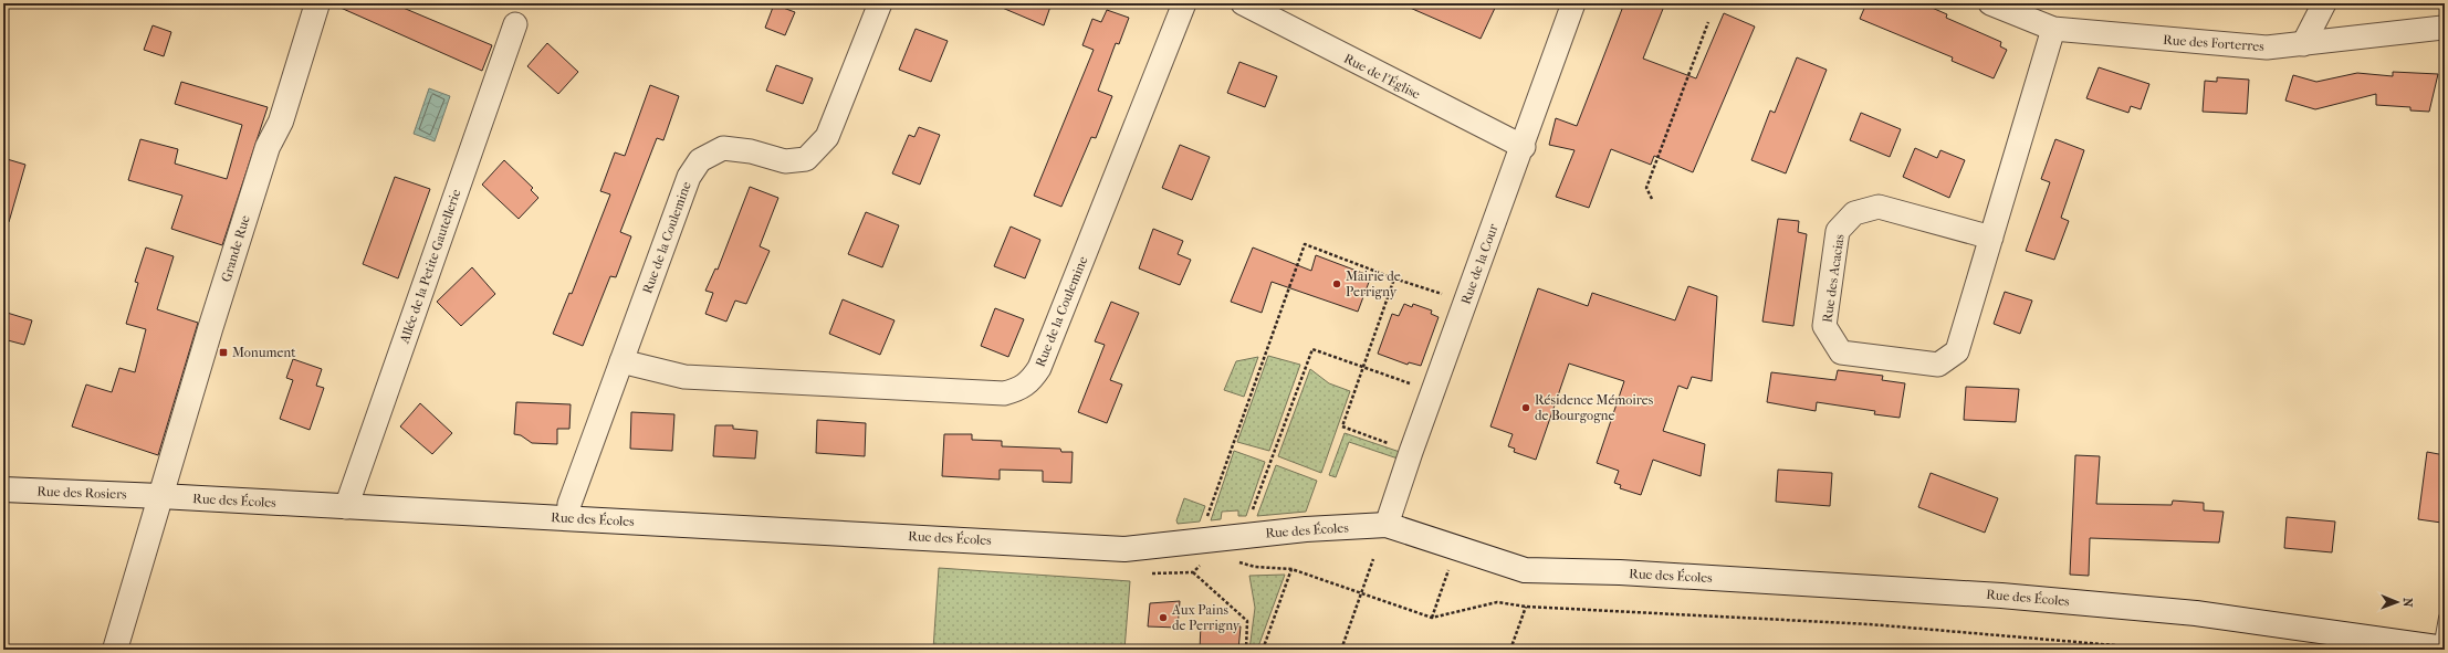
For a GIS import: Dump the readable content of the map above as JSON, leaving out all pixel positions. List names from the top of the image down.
{
  "streets": {
    "main road": ["Grande Rue", "Rue des Rosiers", "Rue des Écoles"],
    "street": [
      "Rue des Forterres",
      "Rue de l'Église",
      "Rue de la Coulemine",
      "Rue de la Cour",
      "Allée de la Petite Gautellerie",
      "Rue des Acacias"
    ]
  },
  "crossings": [
    ["Rue des Forterres", "Rue des Acacias"],
    ["Rue de l'Église", "Rue de la Cour"],
    ["Rue de la Coulemine", "Rue des Écoles"],
    ["Grande Rue", "Rue des Rosiers"],
    ["Grande Rue", "Rue des Écoles"],
    ["Rue de la Cour", "Rue des Écoles"],
    ["Allée de la Petite Gautellerie", "Rue des Écoles"],
    ["Rue des Rosiers", "Rue des Écoles"]
  ],
  "places": {
    "other": ["Mairie de Perrigny", "Résidence Mémoires de Bourgogne", "Aux Pains de Perrigny"],
    "transit": ["Monument"]
  },
  "north": "right"
}
